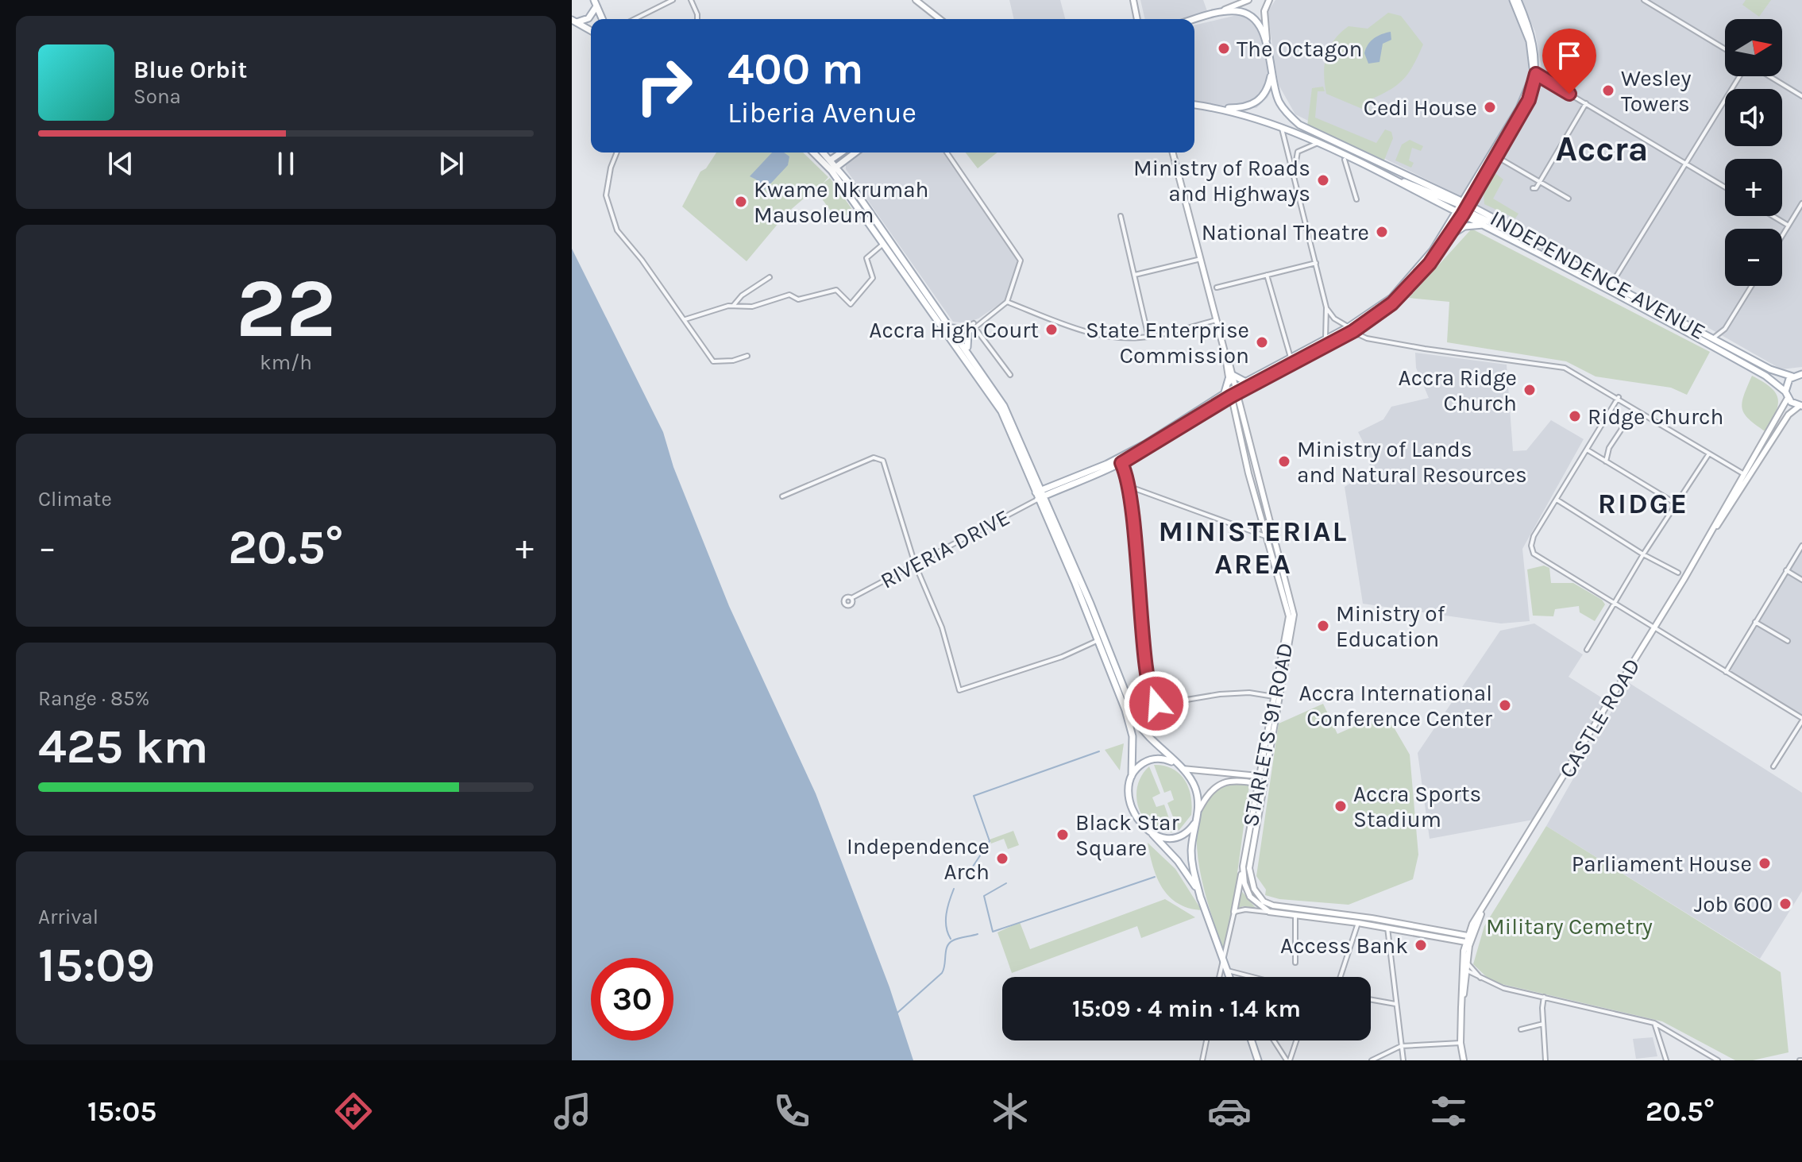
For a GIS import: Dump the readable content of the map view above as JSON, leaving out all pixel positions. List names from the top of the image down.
{
  "streets": {
    "main road": ["INDEPENDENCE AVENUE", "CASTLE ROAD", "STARLETS '91 ROAD"],
    "street": ["RIVERIA DRIVE"]
  },
  "crossings": [
    ["INDEPENDENCE AVENUE", "CASTLE ROAD"],
    ["CASTLE ROAD", "STARLETS '91 ROAD"]
  ],
  "districts": ["Accra", "RIDGE", "MINISTERIAL AREA"],
  "parks": ["Military Cemetry"],
  "places": [
    "The Octagon",
    "Wesley Towers",
    "Cedi House",
    "Ministry of Roads and Highways",
    "Kwame Nkrumah Mausoleum",
    "National Theatre",
    "Accra High Court",
    "State Enterprise Commission",
    "Accra Ridge Church",
    "Ridge Church",
    "Ministry of Lands and Natural Resources",
    "Ministry of Education",
    "Accra International Conference Center",
    "Accra Sports Stadium",
    "Black Star Square",
    "Independence Arch",
    "Parliament House",
    "Job 600",
    "Access Bank"
  ],
  "north": "right",
  "page": {
    "map_buttons": ["+", "−"],
    "turn": ["400 m", "Liberia Avenue"],
    "song": ["Blue Orbit", "Sona"],
    "tile": [
      ["22", "km/h"],
      "Climate",
      ["Range · 85%", "425 km"],
      ["Arrival", "15:09"]
    ],
    "heat": ["−", "20.5°", "+"],
    "limit": "30",
    "trip": "15:09 · 4 min · 1.4 km",
    "tabs": ["15:05", "20.5°"]
  }
}
